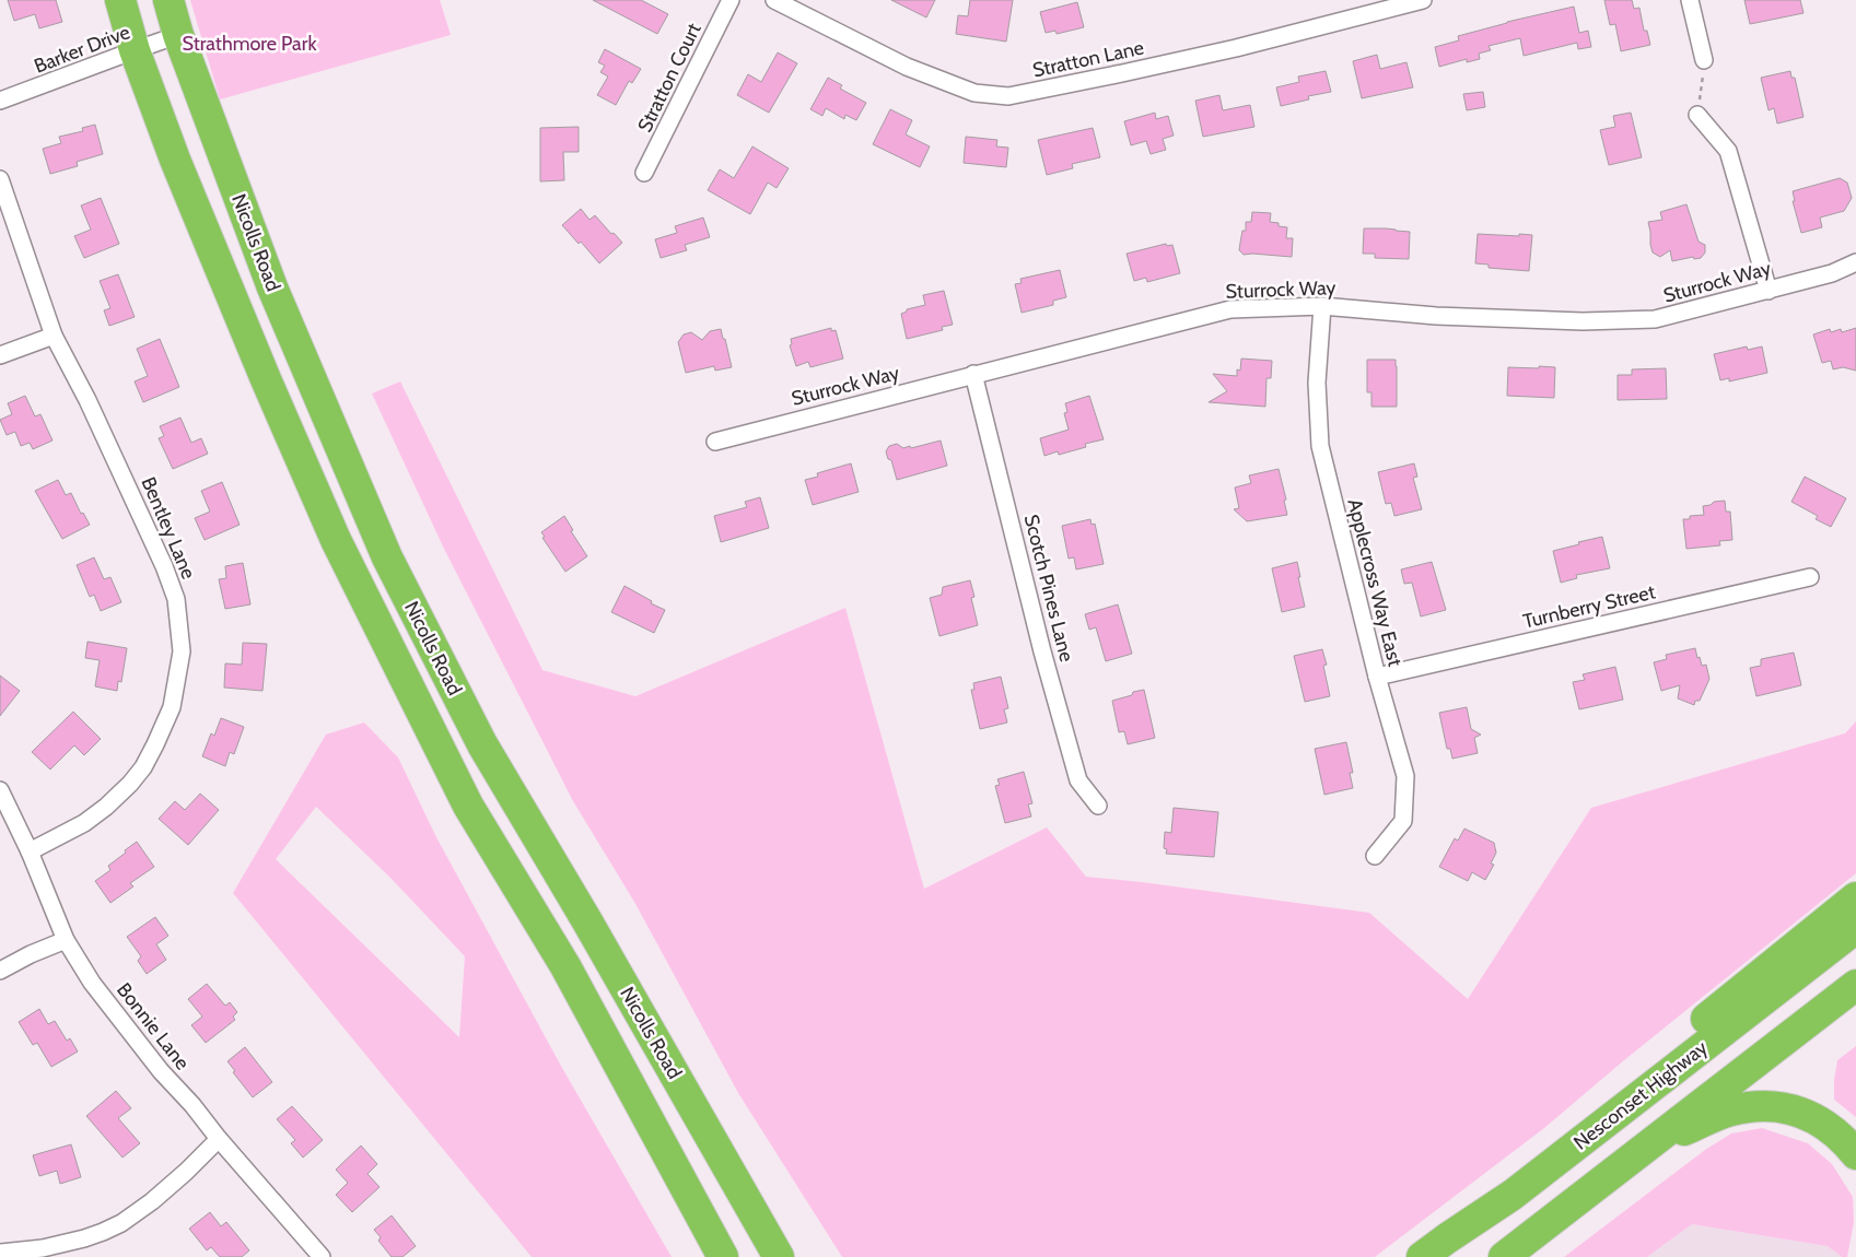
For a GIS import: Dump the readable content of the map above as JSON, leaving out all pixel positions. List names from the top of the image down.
{
  "streets": {
    "highway": ["Nicolls Road", "Nesconset Highway"],
    "street": [
      "Barker Drive",
      "Stratton Lane",
      "Stratton Court",
      "Sturrock Way",
      "Bentley Lane",
      "Applecross Way East",
      "Scotch Pines Lane",
      "Turnberry Street",
      "Bonnie Lane"
    ]
  },
  "crossings": [
    ["Barker Drive", "Nicolls Road"],
    ["Sturrock Way", "Applecross Way East"],
    ["Sturrock Way", "Scotch Pines Lane"],
    ["Bentley Lane", "Bonnie Lane"],
    ["Applecross Way East", "Turnberry Street"]
  ],
  "parks": ["Strathmore Park"]
}
